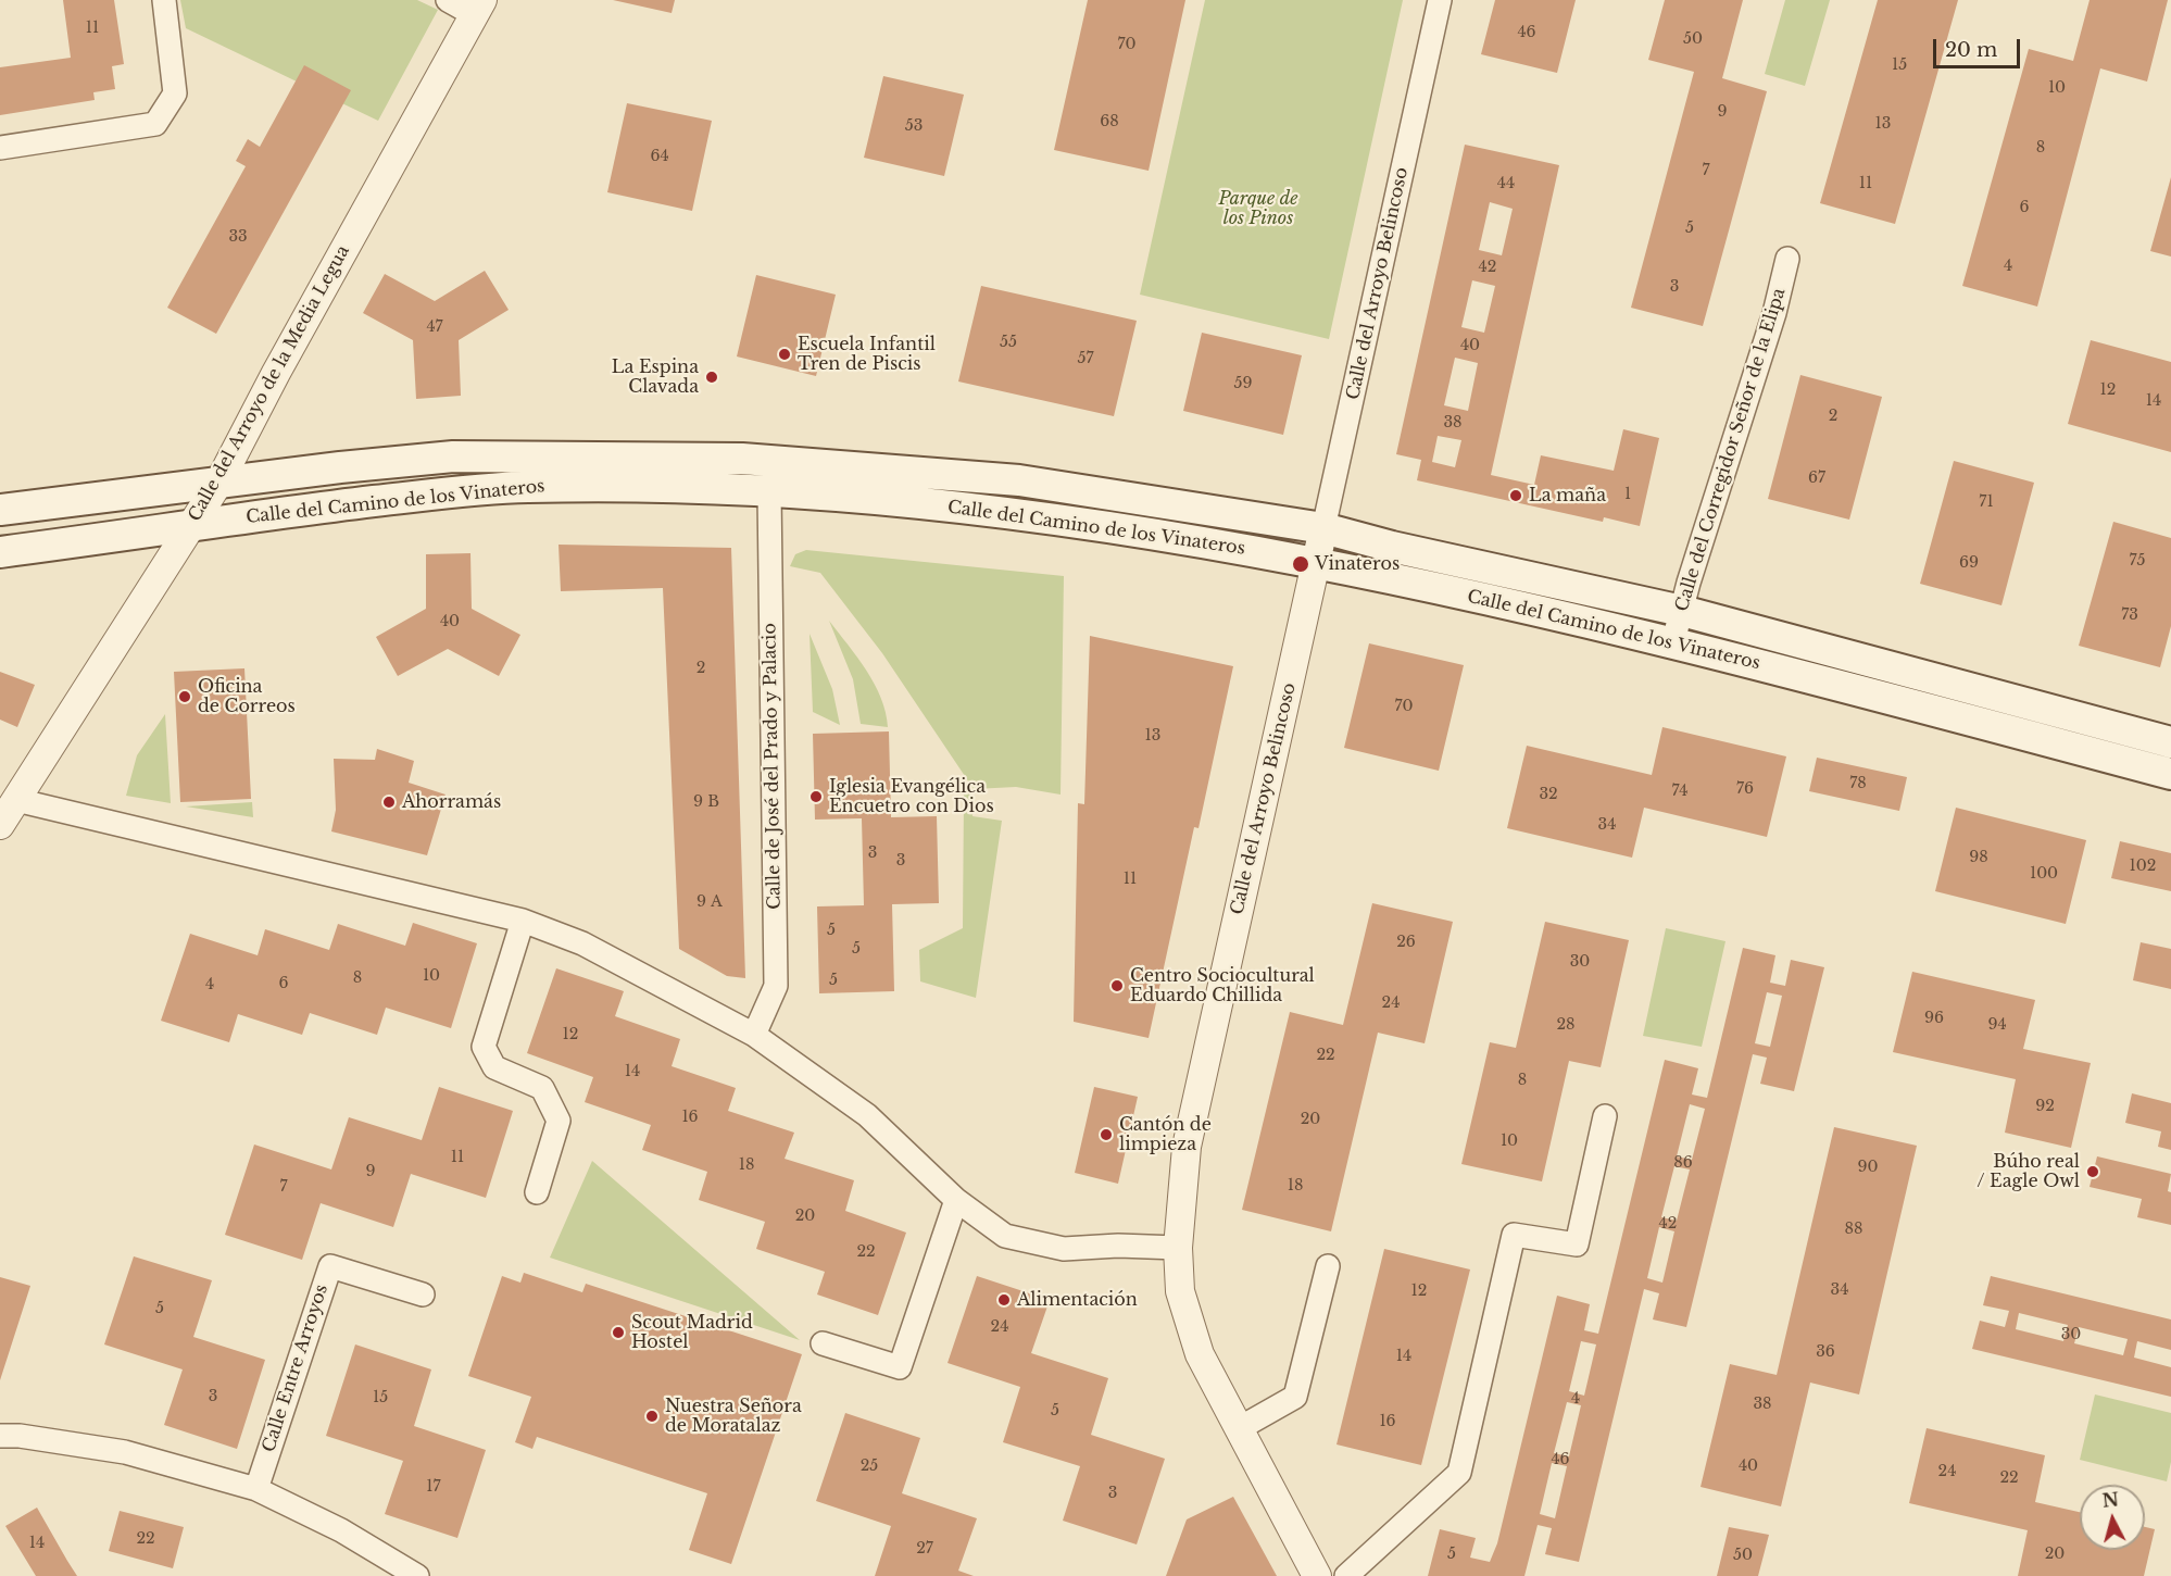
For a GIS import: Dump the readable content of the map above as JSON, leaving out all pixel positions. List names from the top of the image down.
{
  "streets": {
    "main road": ["Calle del Camino de los Vinateros"],
    "street": [
      "Calle del Arroyo Belincoso",
      "Calle del Arroyo de la Media Legua",
      "Calle del Corregidor Señor de la Elipa",
      "Calle de José del Prado y Palacio",
      "Calle Entre Arroyos"
    ]
  },
  "crossings": [
    ["Calle del Arroyo Belincoso", "Calle del Camino de los Vinateros"],
    ["Calle del Arroyo de la Media Legua", "Calle del Camino de los Vinateros"],
    ["Calle del Corregidor Señor de la Elipa", "Calle del Camino de los Vinateros"],
    ["Calle del Camino de los Vinateros", "Calle de José del Prado y Palacio"]
  ],
  "parks": ["Parque de los Pinos"],
  "places": [
    "Escuela Infantil Tren de Piscis",
    "La Espina Clavada",
    "La maña",
    "Vinateros",
    "Oficina de Correos",
    "Iglesia Evangélica Encuetro con Dios",
    "Ahorramás",
    "Centro Sociocultural Eduardo Chillida",
    "Cantón de limpieza",
    "Búho real / Eagle Owl",
    "Alimentación",
    "Scout Madrid Hostel",
    "Nuestra Señora de Moratalaz"
  ],
  "house_numbers": [
    "11",
    "46",
    "50",
    "70",
    "15",
    "10",
    "9",
    "68",
    "13",
    "53",
    "8",
    "64",
    "7",
    "44",
    "11",
    "6",
    "5",
    "33",
    "4",
    "42",
    "3",
    "47",
    "55",
    "40",
    "57",
    "59",
    "12",
    "14",
    "2",
    "38",
    "67",
    "1",
    "71",
    "75",
    "69",
    "73",
    "40",
    "2",
    "70",
    "13",
    "78",
    "76",
    "74",
    "32",
    "9 B",
    "34",
    "3",
    "98",
    "3",
    "102",
    "100",
    "11",
    "9 A",
    "5",
    "26",
    "5",
    "30",
    "10",
    "8",
    "5",
    "6",
    "4",
    "24",
    "96",
    "28",
    "94",
    "12",
    "22",
    "14",
    "8",
    "92",
    "16",
    "20",
    "10",
    "11",
    "86",
    "18",
    "90",
    "9",
    "18",
    "7",
    "20",
    "42",
    "88",
    "22",
    "34",
    "12",
    "5",
    "24",
    "30",
    "36",
    "14",
    "3",
    "15",
    "4",
    "38",
    "5",
    "16",
    "46",
    "25",
    "40",
    "24",
    "22",
    "17",
    "3",
    "22",
    "14",
    "27",
    "5",
    "20",
    "50"
  ],
  "scale_bar": "20 m",
  "north": "top"
}
